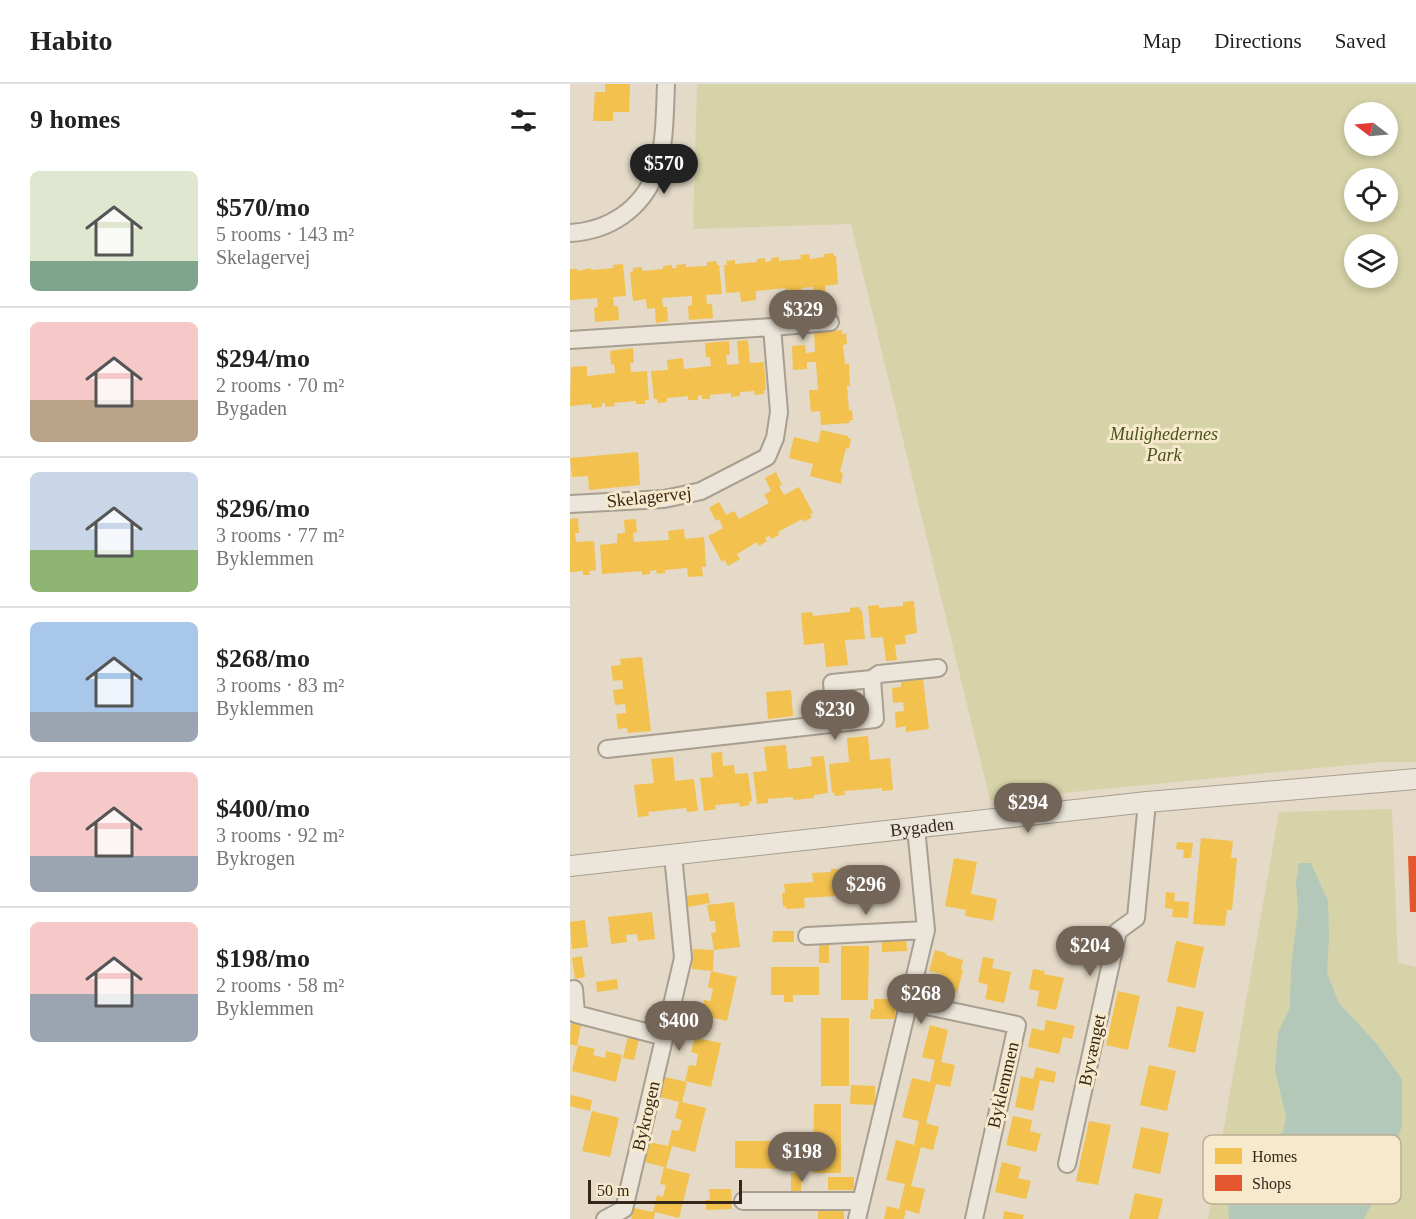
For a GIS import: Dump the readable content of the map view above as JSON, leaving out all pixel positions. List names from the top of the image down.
{
  "streets": {
    "street": [
      "Skelagervej",
      "Bygaden",
      "Byvænget",
      "Byklemmen",
      "Bykrogen"
    ]
  },
  "crossings": [
    ["Bygaden", "Byvænget"],
    ["Bygaden", "Bykrogen"]
  ],
  "parks": ["Mulighedernes Park"],
  "legend": ["Homes", "Shops"],
  "scale_bar": "50 m",
  "north": "left",
  "page": {
    "header": "Habito",
    "nav": ["Map", "Directions", "Saved"],
    "heading": "9 homes",
    "price": [
      "$570",
      "$329",
      "$230",
      "$294",
      "$296",
      "$204",
      "$268",
      "$400",
      "$198"
    ],
    "list": [
      {
        "name": "$570/mo",
        "note": "5 rooms · 143 m² · Skelagervej"
      },
      {
        "name": "$294/mo",
        "note": "2 rooms · 70 m² · Bygaden"
      },
      {
        "name": "$296/mo",
        "note": "3 rooms · 77 m² · Byklemmen"
      },
      {
        "name": "$268/mo",
        "note": "3 rooms · 83 m² · Byklemmen"
      },
      {
        "name": "$400/mo",
        "note": "3 rooms · 92 m² · Bykrogen"
      },
      {
        "name": "$198/mo",
        "note": "2 rooms · 58 m² · Byklemmen"
      }
    ],
    "scale": "50 m"
  }
}
